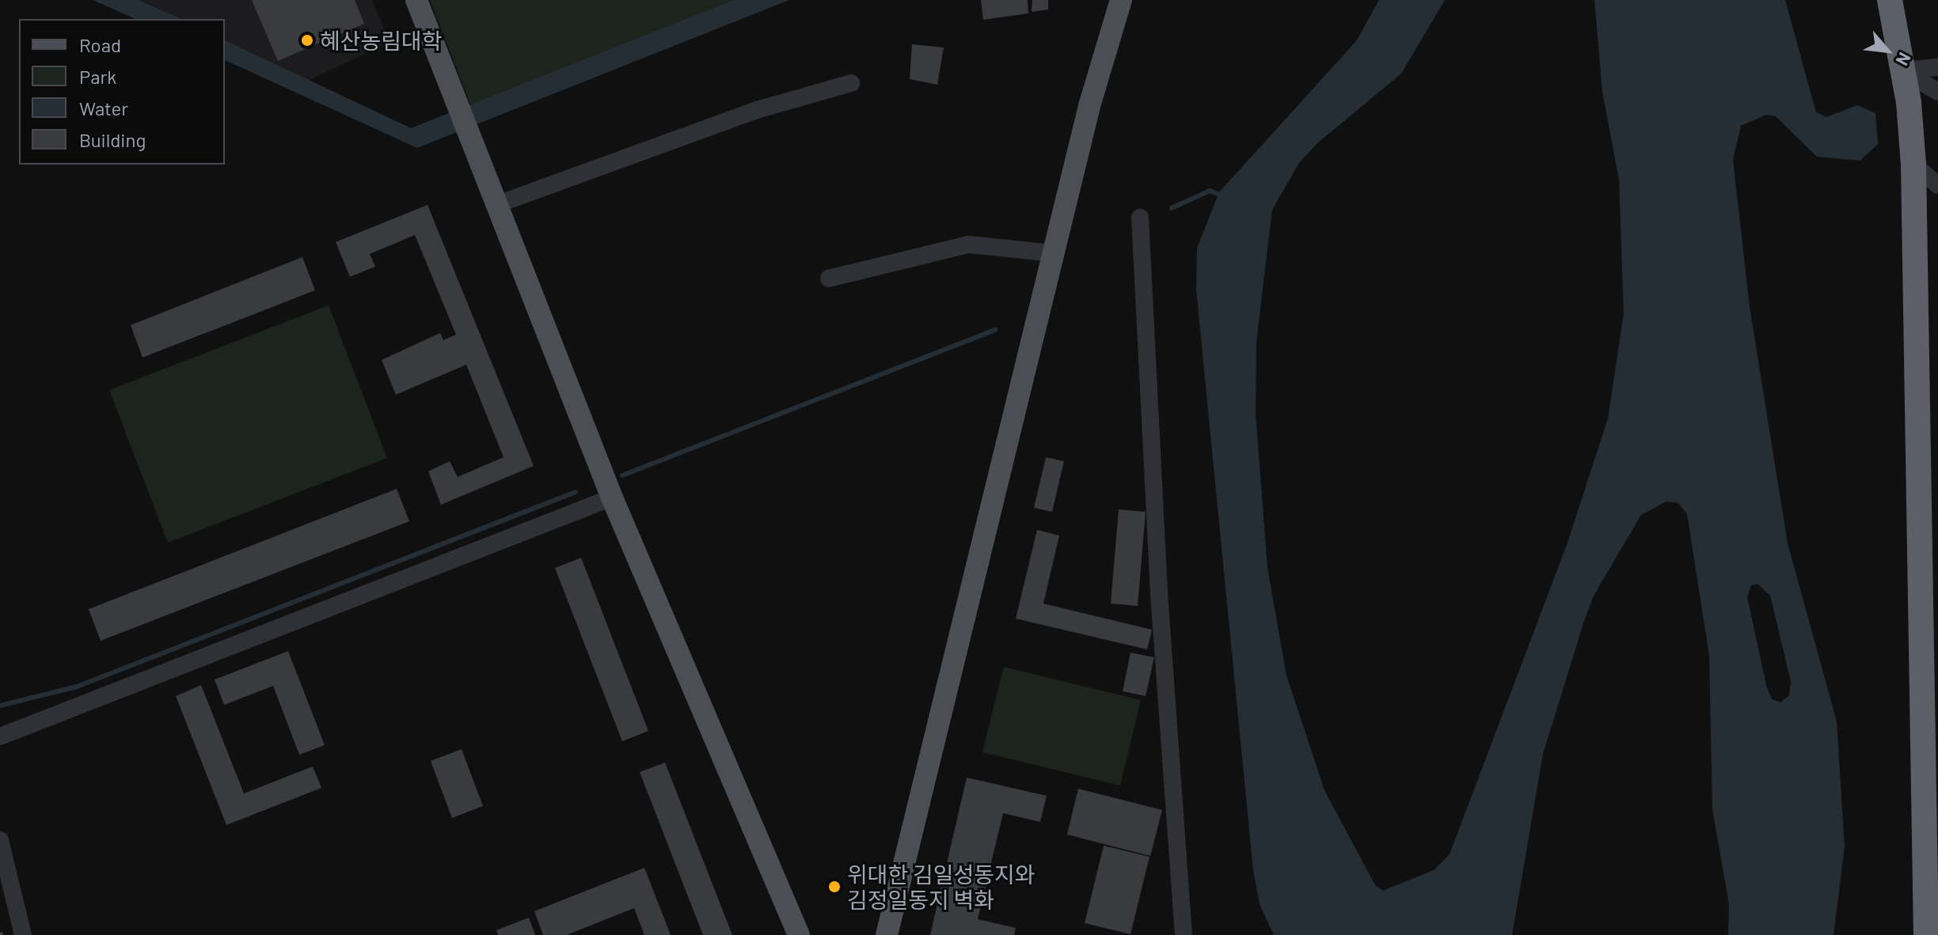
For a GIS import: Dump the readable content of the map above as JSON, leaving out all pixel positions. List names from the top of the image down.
{
  "places": ["혜산농림대학", "위대한 김일성동지와 김정일동지 벽화"],
  "legend": [
    "Road",
    "Park",
    "Water",
    "Building"
  ],
  "north": "bottom right"
}
